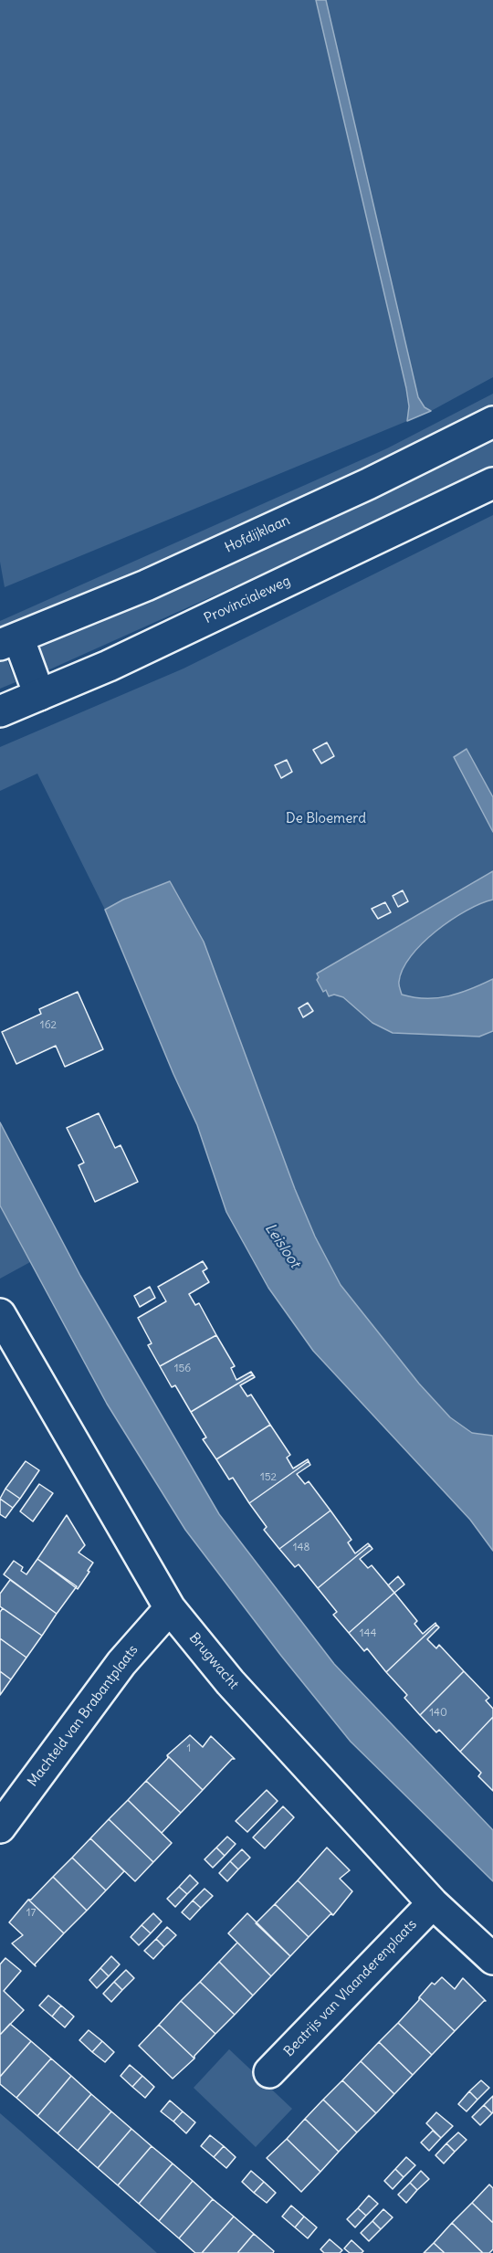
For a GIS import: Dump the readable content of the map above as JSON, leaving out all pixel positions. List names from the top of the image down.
{
  "streets": {
    "street": [
      "Hofdijklaan",
      "Provincialeweg",
      "Brugwacht",
      "Machteld van Brabantplaats",
      "Beatrijs van Vlaanderenplaats"
    ]
  },
  "crossings": [
    ["Hofdijklaan", "Provincialeweg"],
    ["Brugwacht", "Machteld van Brabantplaats"],
    ["Brugwacht", "Beatrijs van Vlaanderenplaats"]
  ],
  "water": ["Leisloot"],
  "parks": ["De Bloemerd"],
  "house_numbers": [
    "162",
    "156",
    "152",
    "148",
    "144",
    "140",
    "1",
    "17"
  ]
}
